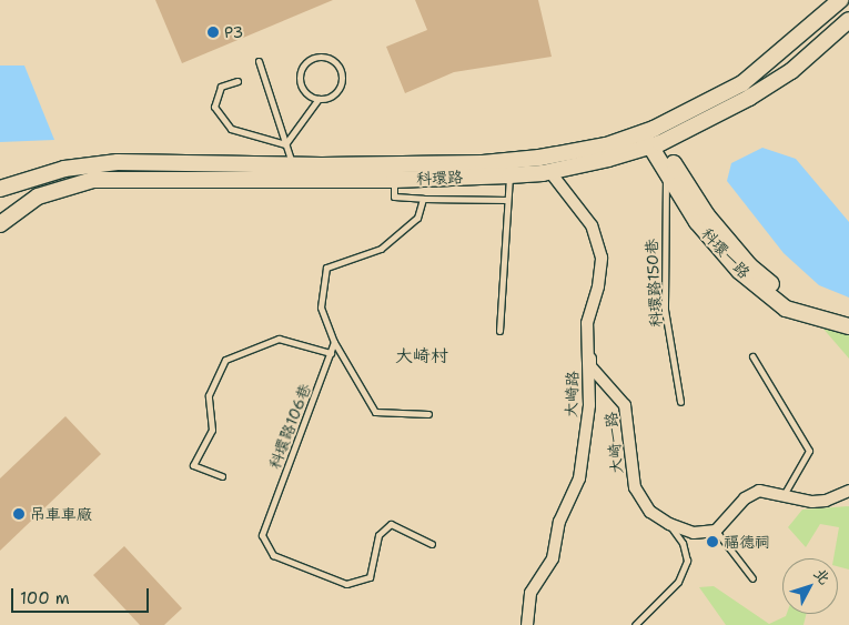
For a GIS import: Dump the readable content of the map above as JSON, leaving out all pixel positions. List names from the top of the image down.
{
  "streets": {
    "street": [
      "科環路",
      "科環一路",
      "大崎路",
      "大崎一路"
    ],
    "lane": ["科環路150巷", "科環路106巷"]
  },
  "crossings": [
    ["科環路", "科環一路"],
    ["科環路", "大崎路"],
    ["科環一路", "科環路150巷"],
    ["大崎路", "大崎一路"]
  ],
  "districts": ["大崎村"],
  "places": ["P3", "吊車車廠", "福德祠"],
  "scale_bar": "100 m",
  "north": "top right"
}
